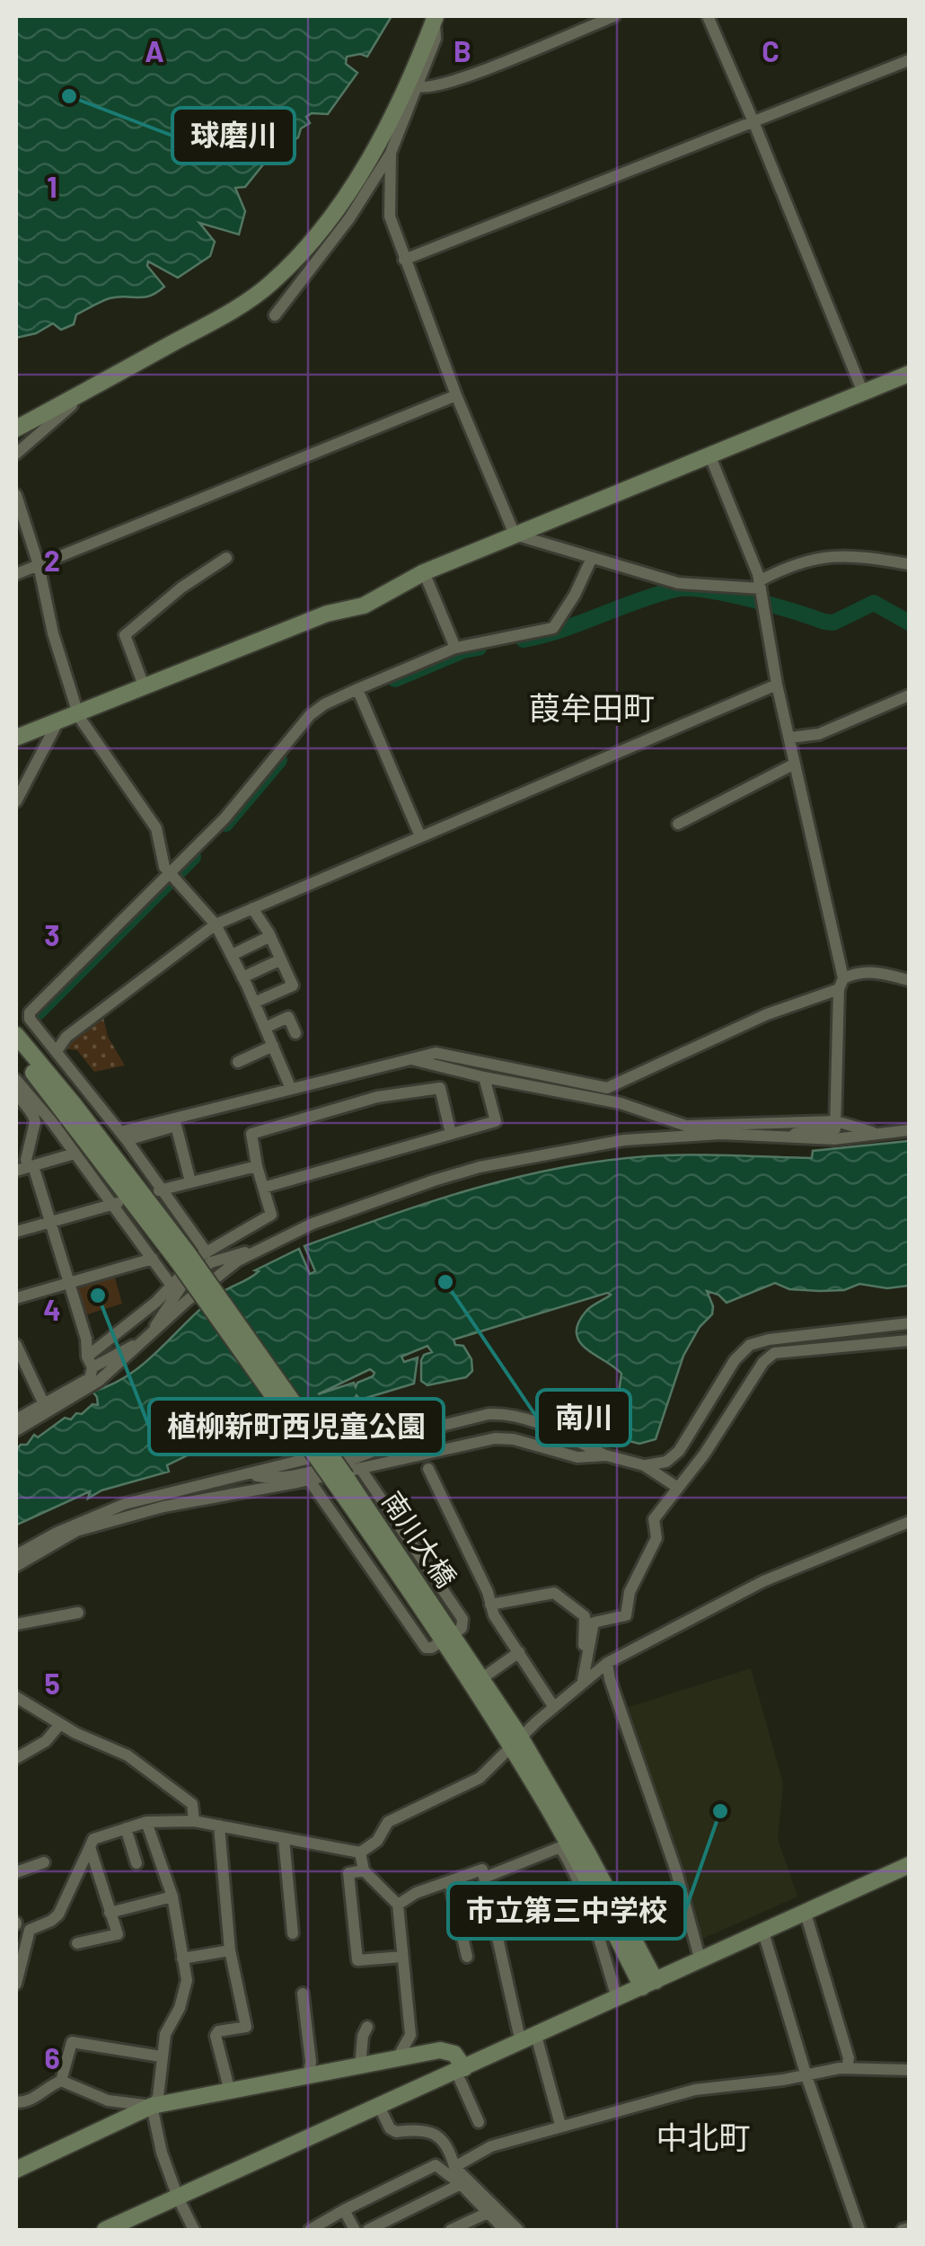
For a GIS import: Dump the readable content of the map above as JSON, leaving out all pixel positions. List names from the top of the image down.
{
  "districts": ["葭牟田町", "中北町"],
  "places": [
    "球磨川",
    "南川",
    "植柳新町西児童公園",
    "市立第三中学校"
  ],
  "grid": {
    "columns": ["A", "B", "C"],
    "rows": [
      "1",
      "2",
      "3",
      "4",
      "5",
      "6"
    ]
  }
}
